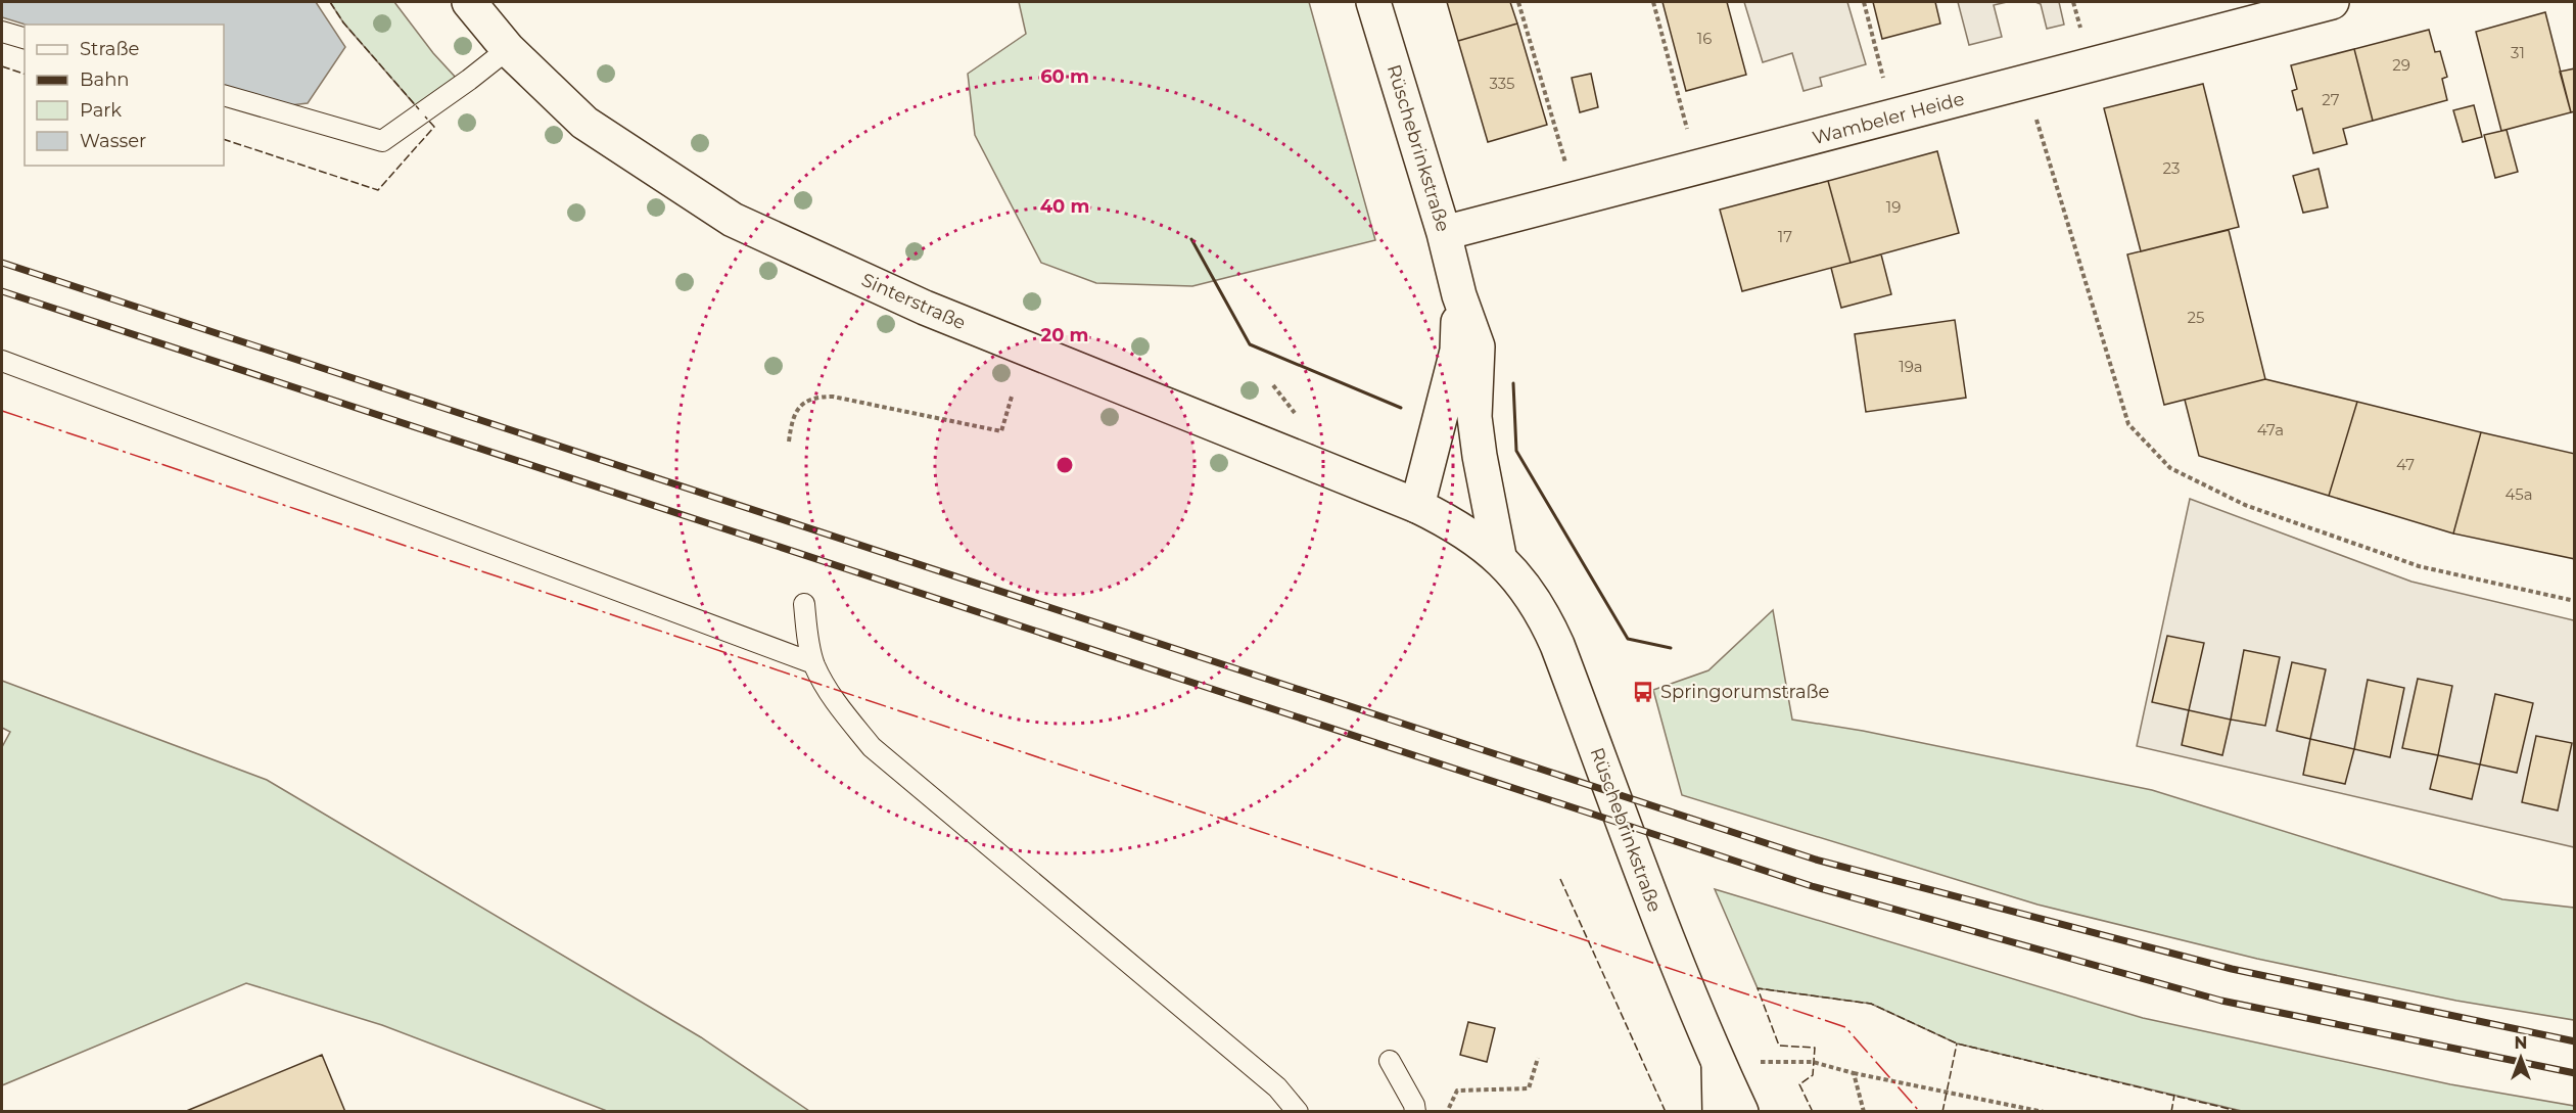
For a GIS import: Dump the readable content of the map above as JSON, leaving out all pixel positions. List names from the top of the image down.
{
  "streets": {
    "street": ["Wambeler Heide", "Rüschebrinkstraße", "Sinterstraße"]
  },
  "crossings": [
    ["Wambeler Heide", "Rüschebrinkstraße"],
    ["Rüschebrinkstraße", "Sinterstraße"]
  ],
  "places": {
    "bus stop": ["Springorumstraße"]
  },
  "house_numbers": [
    "16",
    "31",
    "29",
    "335",
    "27",
    "23",
    "19",
    "17",
    "25",
    "19a",
    "47a",
    "47",
    "45a"
  ],
  "legend": [
    "Straße",
    "Bahn",
    "Park",
    "Wasser"
  ],
  "north": "top",
  "rings": ["60 m", "40 m", "20 m"]
}
